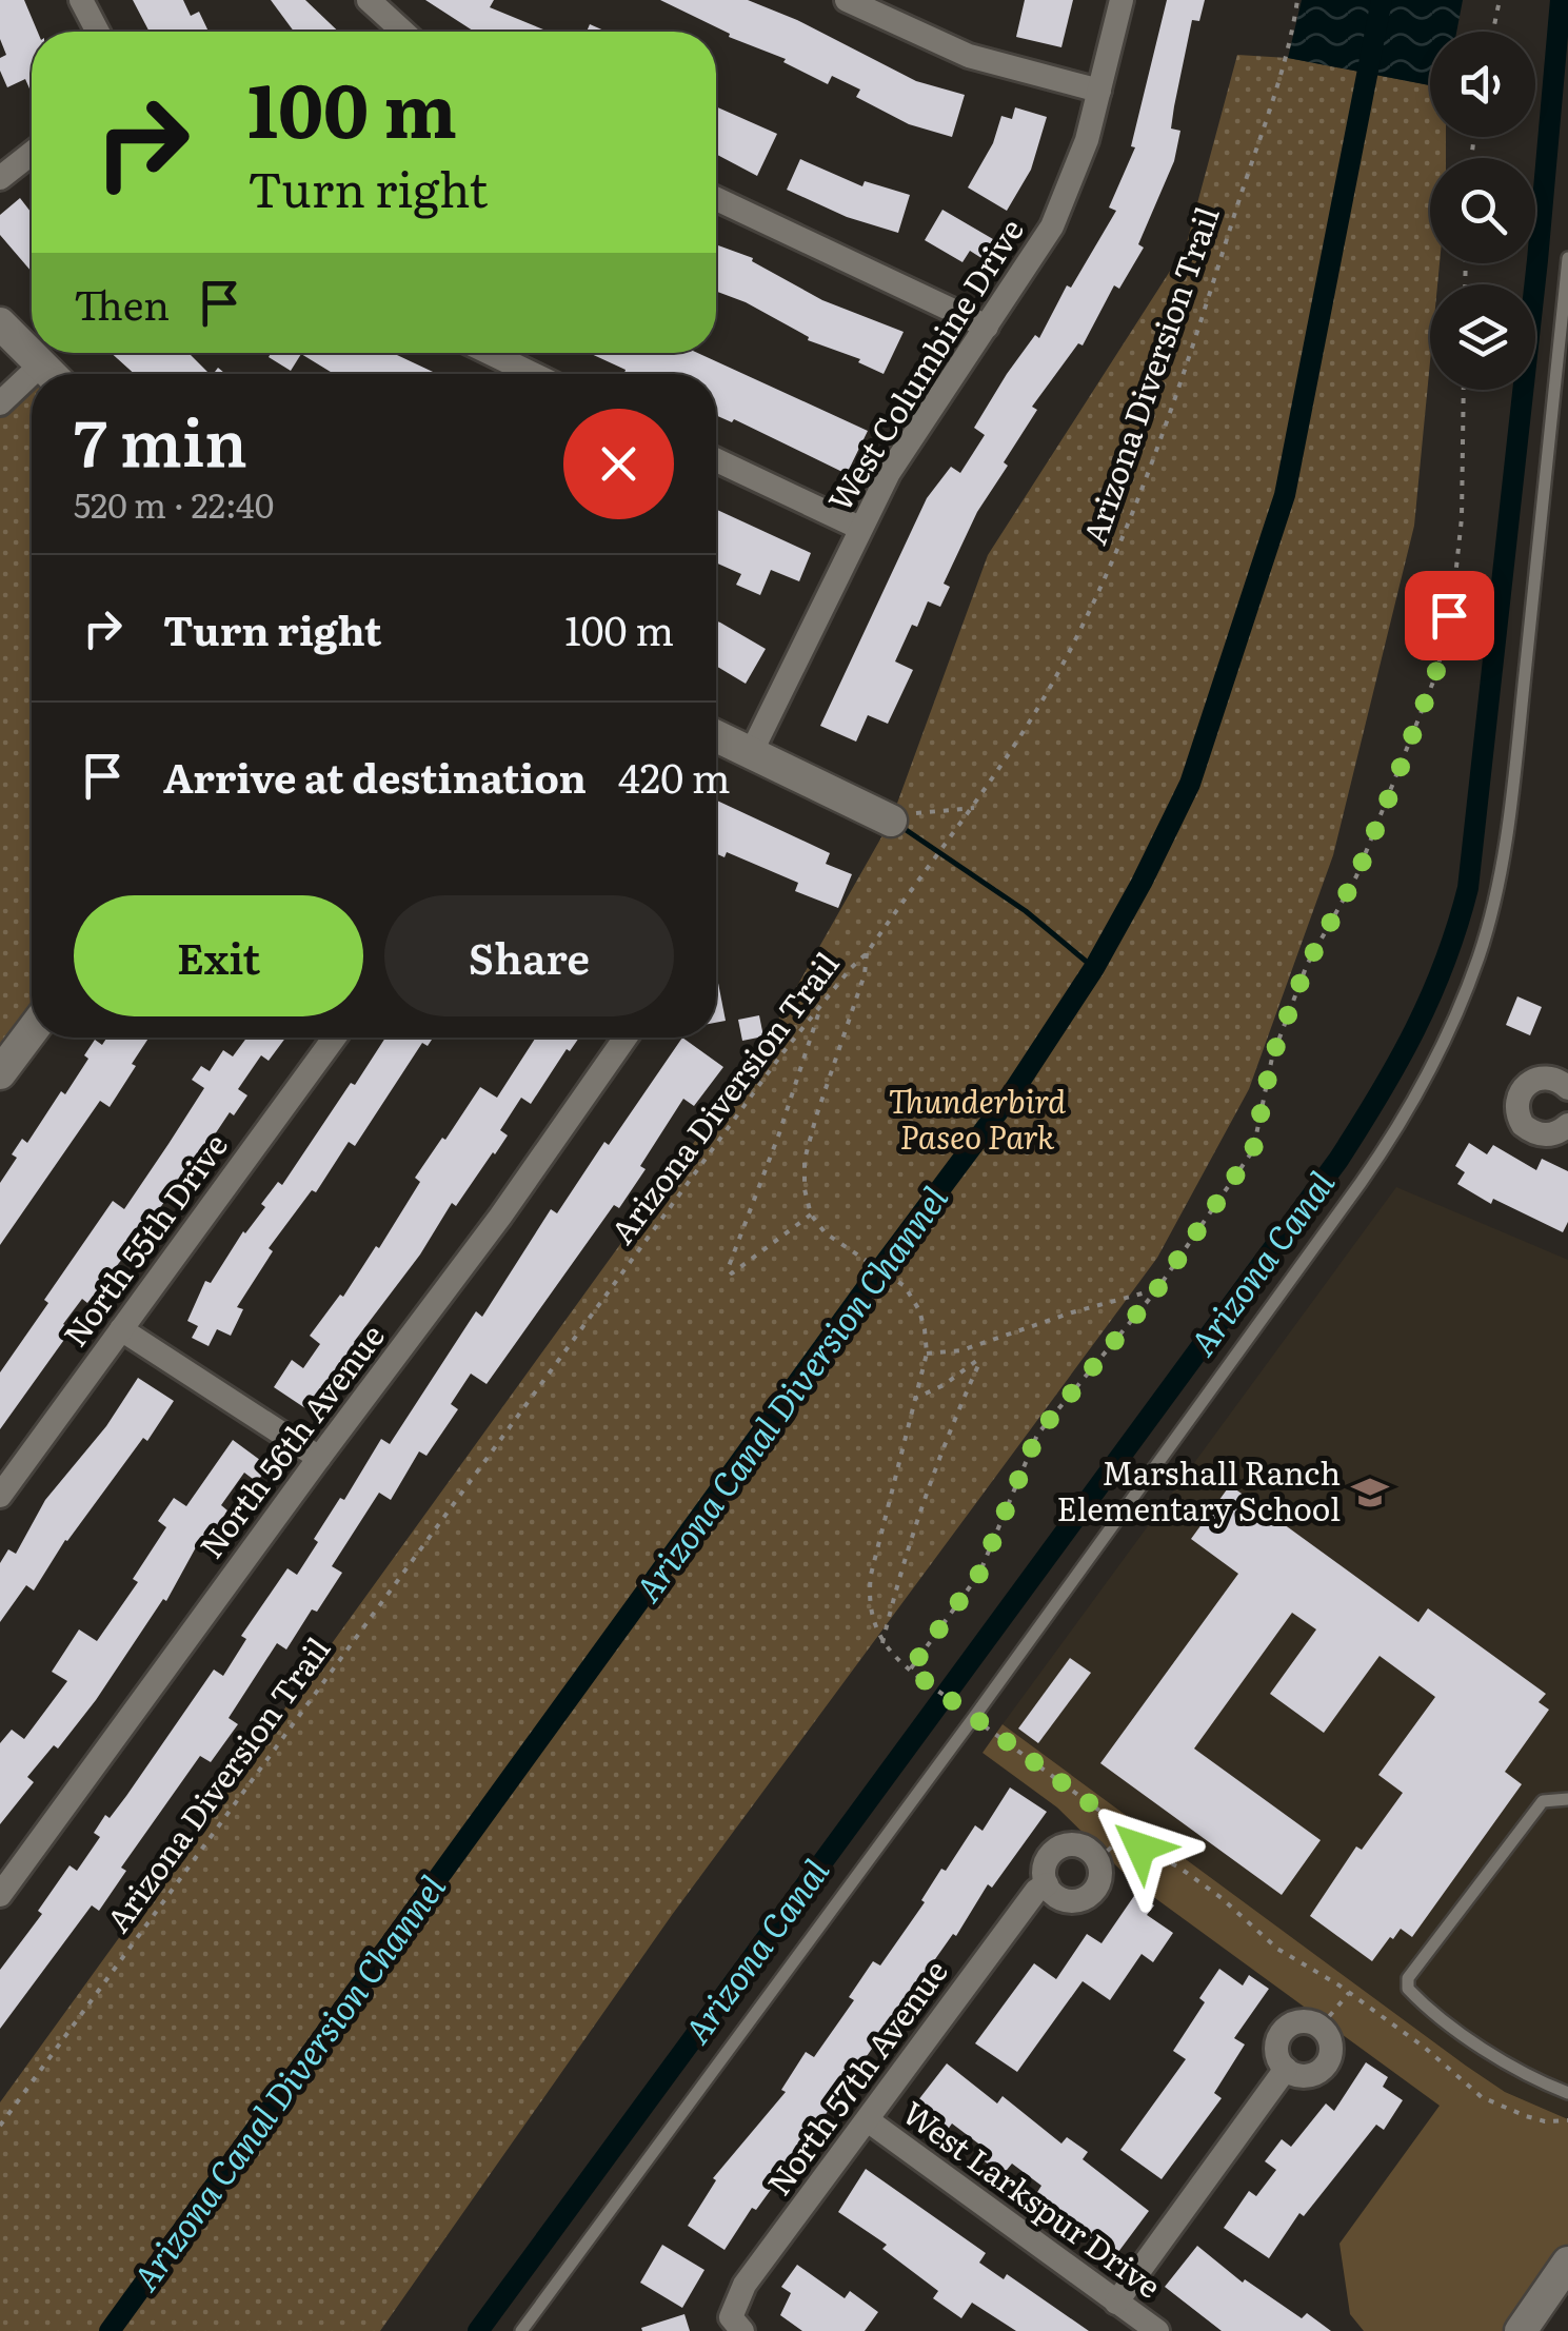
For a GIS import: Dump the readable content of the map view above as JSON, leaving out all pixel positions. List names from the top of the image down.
{
  "streets": {
    "street": [
      "West Columbine Drive",
      "North 55th Drive",
      "North 56th Avenue",
      "North 57th Avenue",
      "West Larkspur Drive"
    ],
    "path": ["Arizona Diversion Trail"]
  },
  "crossings": [
    ["North 57th Avenue", "West Larkspur Drive"]
  ],
  "water": ["Arizona Canal", "Arizona Canal Diversion Channel"],
  "parks": ["Thunderbird Paseo Park"],
  "places": {
    "school or university": ["Marshall Ranch Elementary School"]
  },
  "page": {
    "turn": ["100 m", "Turn right"],
    "then": "Then",
    "heading": ["7 min", "520 m · 22:40"],
    "list": [
      {
        "name": "Turn right",
        "value": "100 m"
      },
      {
        "name": "Arrive at destination",
        "value": "420 m"
      }
    ],
    "buttons": ["Exit", "Share"]
  }
}
